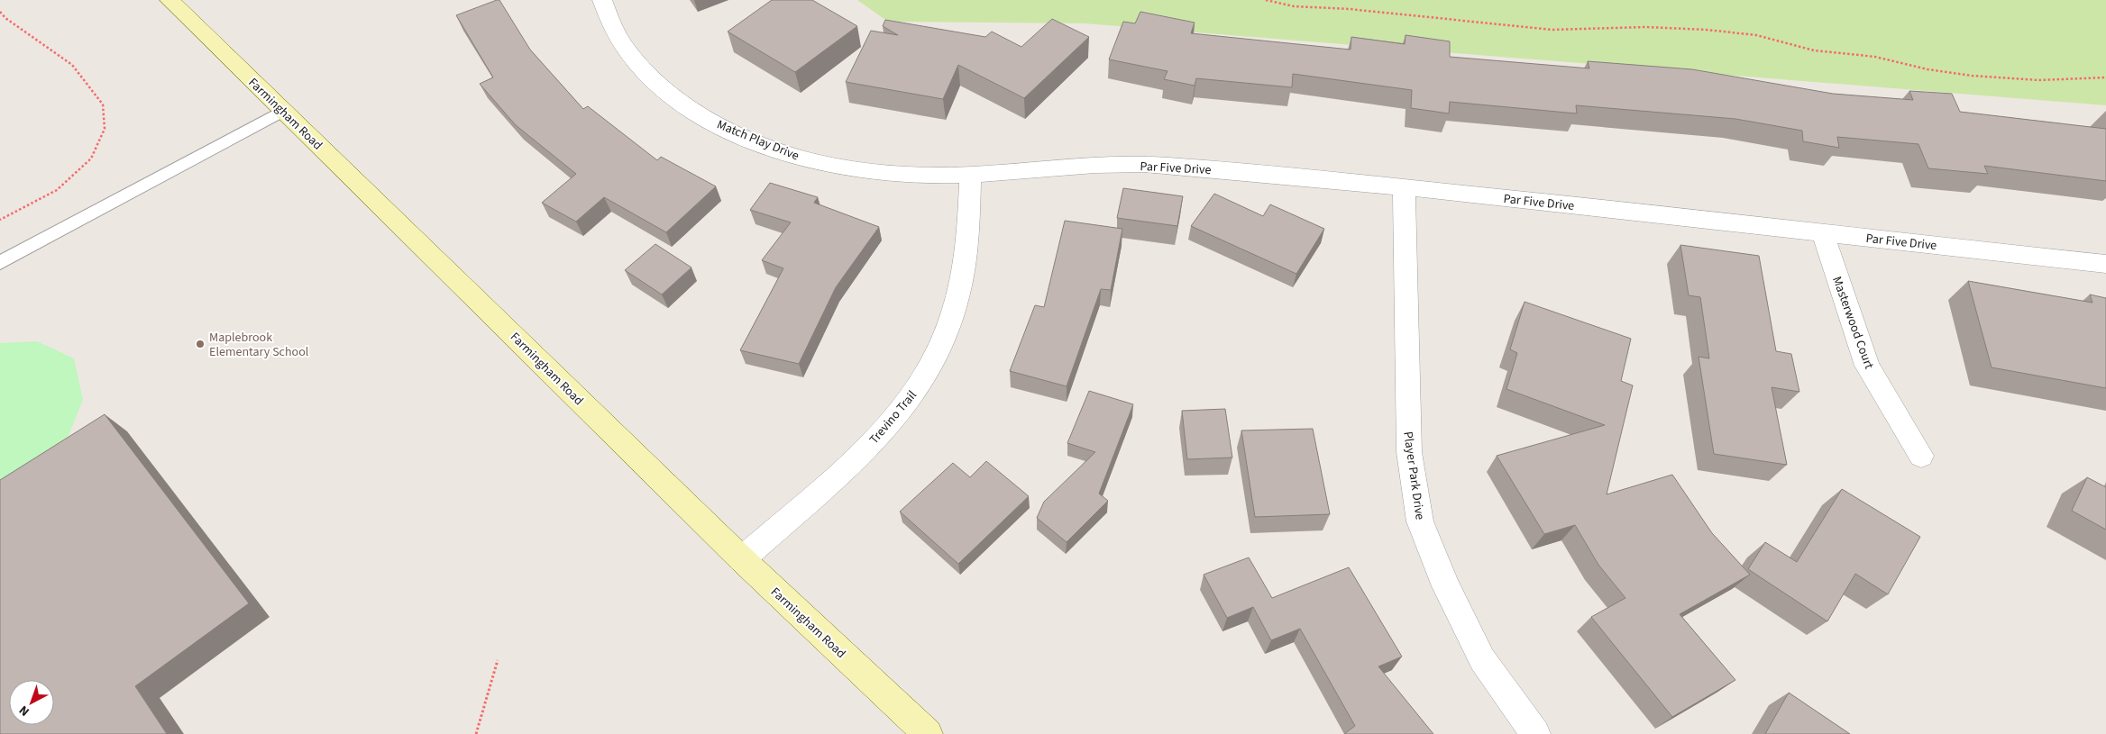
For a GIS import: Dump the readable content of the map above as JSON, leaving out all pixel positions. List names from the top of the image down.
{
  "streets": {
    "street": [
      "Farmingham Road",
      "Match Play Drive",
      "Par Five Drive",
      "Masterwood Court",
      "Trevino Trail",
      "Player Park Drive"
    ]
  },
  "crossings": [
    ["Farmingham Road", "Trevino Trail"],
    ["Match Play Drive", "Par Five Drive"],
    ["Match Play Drive", "Trevino Trail"],
    ["Par Five Drive", "Masterwood Court"],
    ["Par Five Drive", "Trevino Trail"],
    ["Par Five Drive", "Player Park Drive"]
  ],
  "places": ["Maplebrook Elementary School"],
  "north": "bottom left"
}
